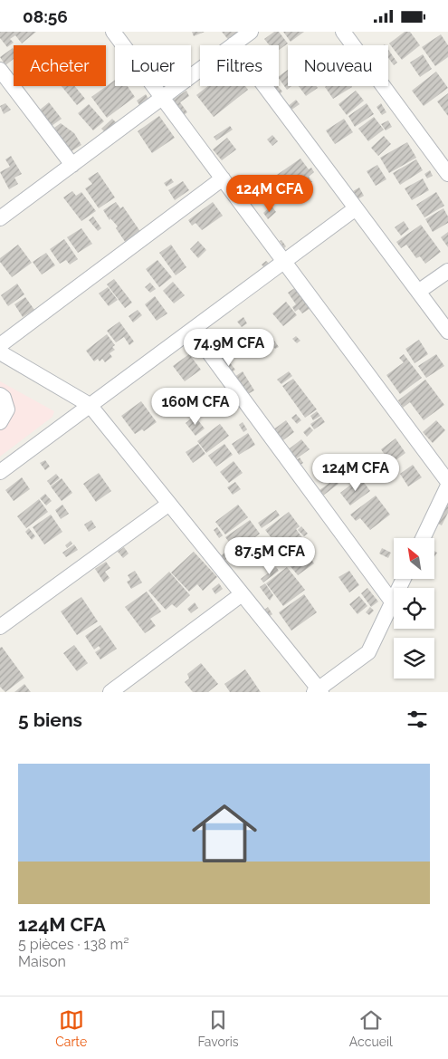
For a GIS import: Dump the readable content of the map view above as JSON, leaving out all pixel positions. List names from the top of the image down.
{
  "north": "top left",
  "page": {
    "status": "08:56",
    "chip": [
      "Acheter",
      "Louer",
      "Filtres",
      "Nouveau"
    ],
    "price": [
      "124M CFA",
      "74.9M CFA",
      "160M CFA",
      "124M CFA",
      "87.5M CFA"
    ],
    "heading": "5 biens",
    "list": [
      {
        "name": "124M CFA",
        "note": "5 pièces · 138 m² · Maison"
      }
    ],
    "tabs": ["Carte", "Favoris", "Accueil"]
  }
}
